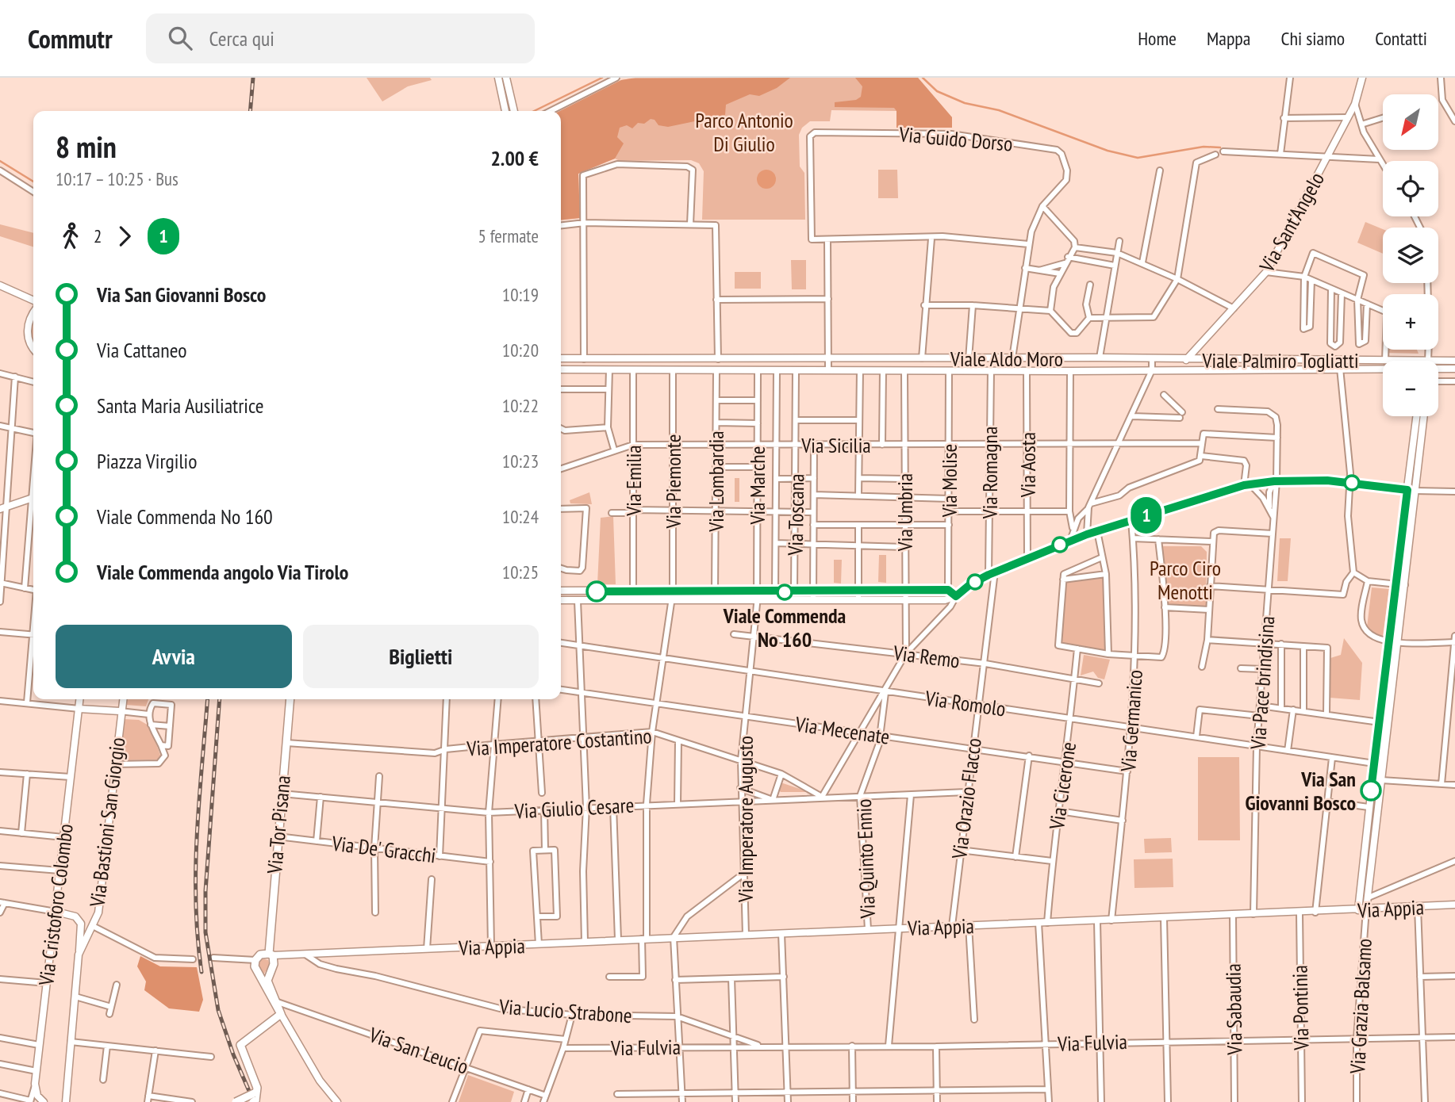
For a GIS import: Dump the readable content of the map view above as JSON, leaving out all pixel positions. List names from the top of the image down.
{
  "streets": {
    "main road": ["Via Tor Pisana"],
    "street": [
      "Via Guido Dorso",
      "Via Sant'Angelo",
      "Viale Aldo Moro",
      "Viale Palmiro Togliatti",
      "Via Sicilia",
      "Via Aosta",
      "Via Romagna",
      "Via Emilia",
      "Via Molise",
      "Via Piemonte",
      "Via Lombardia",
      "Via Marche",
      "Via Umbria",
      "Via Toscana",
      "Via Remo",
      "Via Pace brindisina",
      "Via Romolo",
      "Via Germanico",
      "Via Mecenate",
      "Via Imperatore Costantino",
      "Via Cicerone",
      "Via Orazio Flacco",
      "Via Giulio Cesare",
      "Via Imperatore Augusto",
      "Via Bastioni San Giorgio",
      "Via De' Gracchi",
      "Via Quinto Ennio",
      "Via Cristoforo Colombo",
      "Via Appia",
      "Via Grazia Balsamo",
      "Via Pontinia",
      "Via Sabaudia",
      "Via Lucio Strabone",
      "Via Fulvia",
      "Via San Leucio"
    ]
  },
  "crossings": [
    ["Via Sant'Angelo", "Viale Aldo Moro"],
    ["Via Sant'Angelo", "Viale Palmiro Togliatti"],
    ["Viale Aldo Moro", "Viale Palmiro Togliatti"],
    ["Viale Aldo Moro", "Via Aosta"],
    ["Viale Aldo Moro", "Via Romagna"],
    ["Viale Aldo Moro", "Via Emilia"],
    ["Viale Aldo Moro", "Via Molise"],
    ["Viale Aldo Moro", "Via Piemonte"],
    ["Viale Aldo Moro", "Via Lombardia"],
    ["Viale Aldo Moro", "Via Marche"],
    ["Viale Aldo Moro", "Via Umbria"],
    ["Viale Aldo Moro", "Via Toscana"],
    ["Via Sicilia", "Via Aosta"],
    ["Via Sicilia", "Via Romagna"],
    ["Via Sicilia", "Via Emilia"],
    ["Via Sicilia", "Via Molise"],
    ["Via Sicilia", "Via Piemonte"],
    ["Via Sicilia", "Via Lombardia"],
    ["Via Sicilia", "Via Marche"],
    ["Via Sicilia", "Via Umbria"],
    ["Via Sicilia", "Via Toscana"],
    ["Via Romagna", "Via Orazio Flacco"],
    ["Via Piemonte", "Via Romolo"],
    ["Via Piemonte", "Via Mecenate"],
    ["Via Piemonte", "Via Imperatore Costantino"],
    ["Via Piemonte", "Via Giulio Cesare"],
    ["Via Piemonte", "Via Appia"],
    ["Via Marche", "Via Imperatore Augusto"],
    ["Via Umbria", "Via Remo"],
    ["Via Remo", "Via Cicerone"],
    ["Via Remo", "Via Orazio Flacco"],
    ["Via Remo", "Via Imperatore Augusto"],
    ["Via Pace brindisina", "Via Romolo"],
    ["Via Pace brindisina", "Via Appia"],
    ["Via Romolo", "Via Germanico"],
    ["Via Romolo", "Via Cicerone"],
    ["Via Romolo", "Via Orazio Flacco"],
    ["Via Romolo", "Via Imperatore Augusto"],
    ["Via Romolo", "Via Quinto Ennio"],
    ["Via Germanico", "Via Mecenate"],
    ["Via Germanico", "Via Appia"],
    ["Via Mecenate", "Via Cicerone"],
    ["Via Mecenate", "Via Orazio Flacco"],
    ["Via Mecenate", "Via Imperatore Augusto"],
    ["Via Mecenate", "Via Quinto Ennio"],
    ["Via Imperatore Costantino", "Via Giulio Cesare"],
    ["Via Imperatore Costantino", "Via Imperatore Augusto"],
    ["Via Imperatore Costantino", "Via Tor Pisana"],
    ["Via Cicerone", "Via Appia"],
    ["Via Orazio Flacco", "Via Giulio Cesare"],
    ["Via Orazio Flacco", "Via Appia"],
    ["Via Giulio Cesare", "Via Imperatore Augusto"],
    ["Via Giulio Cesare", "Via Tor Pisana"],
    ["Via Giulio Cesare", "Via Quinto Ennio"],
    ["Via Imperatore Augusto", "Via Appia"],
    ["Via Tor Pisana", "Via De' Gracchi"],
    ["Via Tor Pisana", "Via Appia"],
    ["Via Tor Pisana", "Via San Leucio"],
    ["Via Quinto Ennio", "Via Appia"],
    ["Via Appia", "Via Grazia Balsamo"],
    ["Via Appia", "Via Pontinia"],
    ["Via Appia", "Via Sabaudia"],
    ["Via Appia", "Via Lucio Strabone"],
    ["Via Grazia Balsamo", "Via Fulvia"],
    ["Via Pontinia", "Via Fulvia"],
    ["Via Sabaudia", "Via Fulvia"],
    ["Via Lucio Strabone", "Via Fulvia"]
  ],
  "parks": ["Parco Antonio Di Giulio", "Parco Ciro Menotti"],
  "places": ["Viale Commenda No 160", "Via San Giovanni Bosco"],
  "lines": ["bus line 1"],
  "north": "bottom left",
  "page": {
    "header": "Commutr",
    "search": "Cerca qui",
    "nav": [
      "Home",
      "Mappa",
      "Chi siamo",
      "Contatti"
    ],
    "on_map": "1",
    "map_buttons": ["+", "−"],
    "heading": ["8 min", "10:17 – 10:25 · Bus", "2.00 €"],
    "legs": ["2", "1", "5 fermate"],
    "list": [
      {
        "name": "Via San Giovanni Bosco",
        "value": "10:19"
      },
      {
        "name": "Via Cattaneo",
        "value": "10:20"
      },
      {
        "name": "Santa Maria Ausiliatrice",
        "value": "10:22"
      },
      {
        "name": "Piazza Virgilio",
        "value": "10:23"
      },
      {
        "name": "Viale Commenda No 160",
        "value": "10:24"
      },
      {
        "name": "Viale Commenda angolo Via Tirolo",
        "value": "10:25"
      }
    ],
    "buttons": ["Avvia", "Biglietti"]
  }
}
